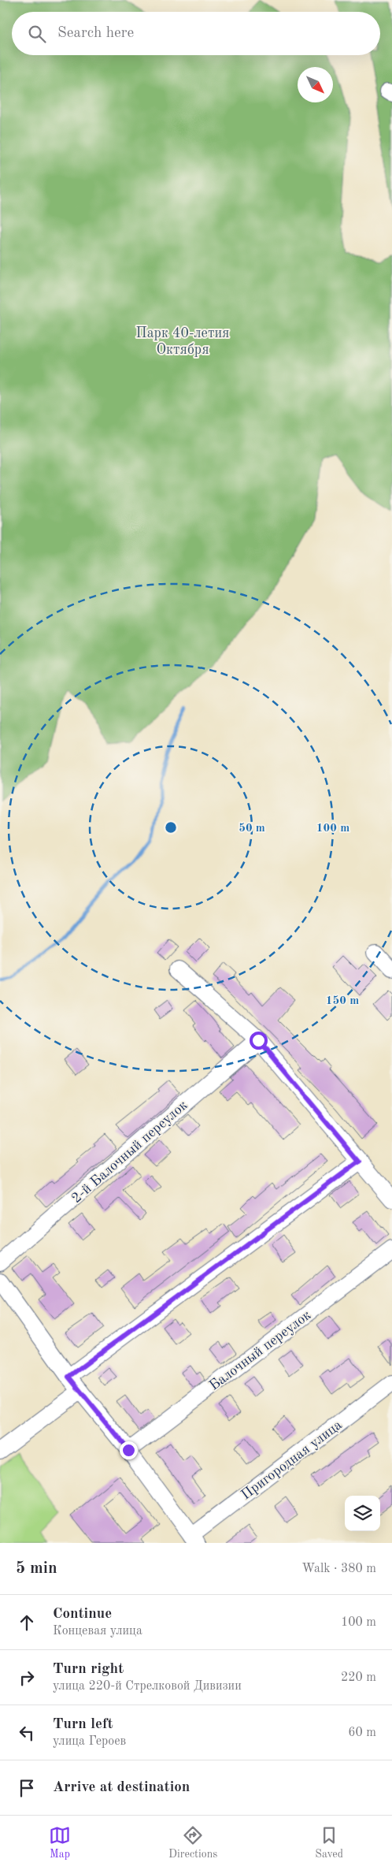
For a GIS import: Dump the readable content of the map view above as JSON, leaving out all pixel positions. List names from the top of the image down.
{
  "streets": {
    "street": ["2-й Балочный переулок", "Балочный переулок", "Пригородная улица"]
  },
  "parks": ["Парк 40-летия Октября"],
  "north": "bottom right",
  "page": {
    "search": "Search here",
    "heading": ["5 min", "Walk · 380 m"],
    "list": [
      ["Continue", "Концевая улица", "100 m"],
      ["Turn right", "улица 220-й Стрелковой Дивизии", "220 m"],
      ["Turn left", "улица Героев", "60 m"],
      "Arrive at destination"
    ],
    "nav": ["Map", "Directions", "Saved"]
  },
  "rings": ["50 m", "100 m", "150 m"]
}
